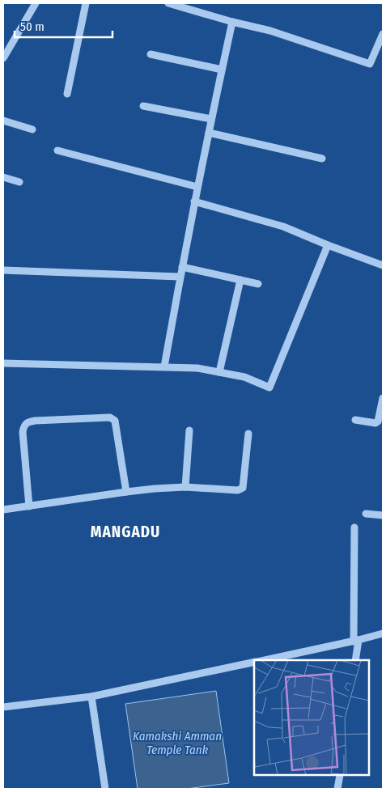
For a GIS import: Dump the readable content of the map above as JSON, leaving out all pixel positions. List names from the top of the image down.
{
  "districts": ["MANGADU"],
  "water": ["Kamakshi Amman Temple Tank"],
  "scale_bar": "50 m"
}
